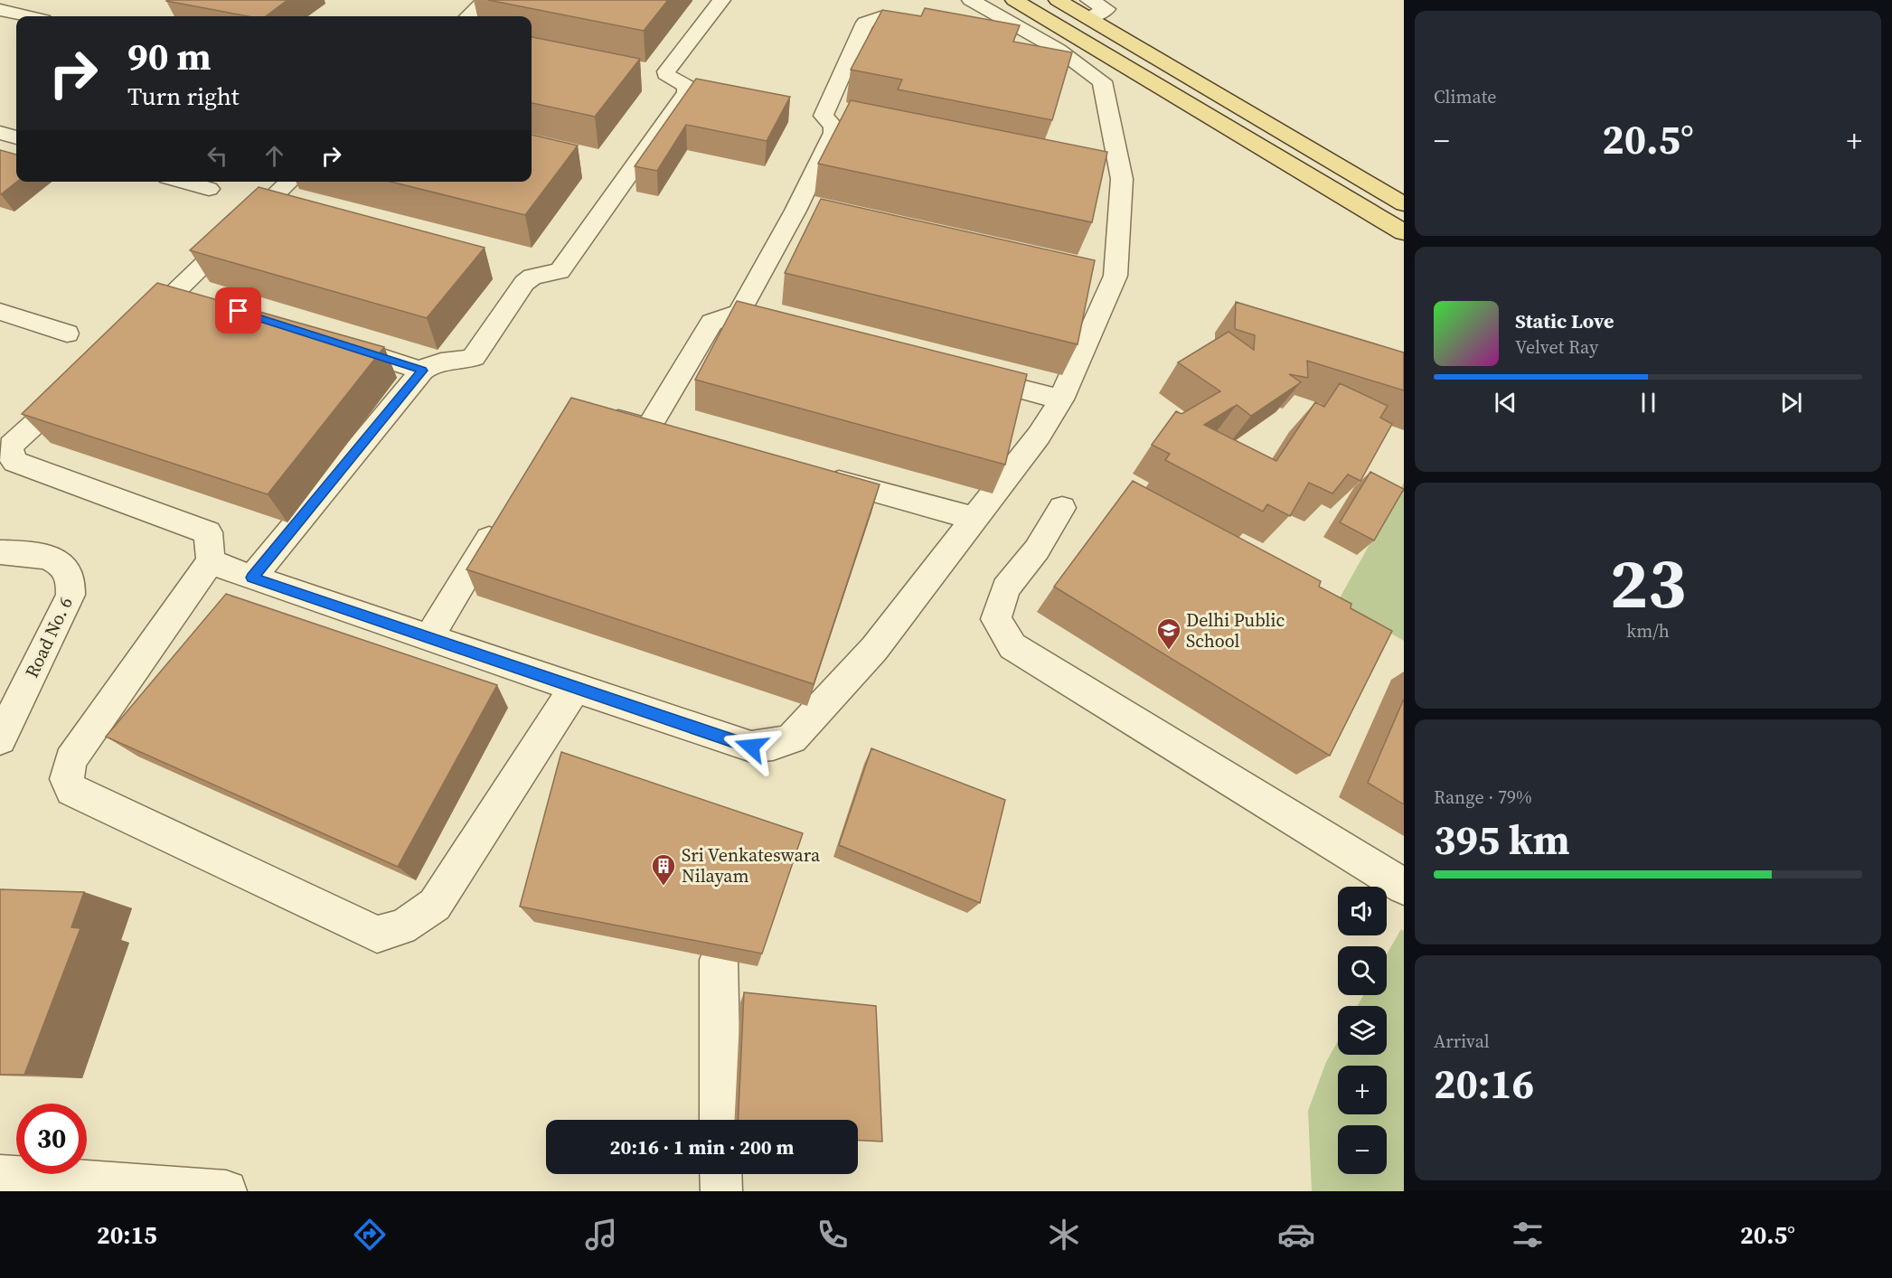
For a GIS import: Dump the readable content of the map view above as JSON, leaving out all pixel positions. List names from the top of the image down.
{
  "streets": {
    "street": ["Road No. 6"]
  },
  "places": {
    "school or university": ["Delhi Public School"],
    "building": ["Sri Venkateswara Nilayam"]
  },
  "page": {
    "tile": [
      "Climate",
      ["23", "km/h"],
      ["Range · 79%", "395 km"],
      ["Arrival", "20:16"]
    ],
    "turn": ["90 m", "Turn right"],
    "heat": ["−", "20.5°", "+"],
    "song": ["Static Love", "Velvet Ray"],
    "map_buttons": ["+", "−"],
    "limit": "30",
    "trip": "20:16 · 1 min · 200 m",
    "tabs": ["20:15", "20.5°"]
  }
}
